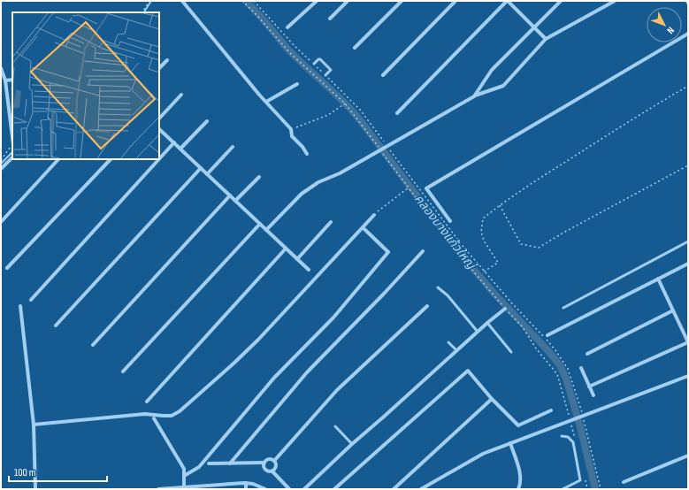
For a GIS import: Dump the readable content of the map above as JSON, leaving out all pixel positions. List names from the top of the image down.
{
  "water": ["คลองบางแก้วใหญ่"],
  "scale_bar": "100 m",
  "north": "bottom right"
}
